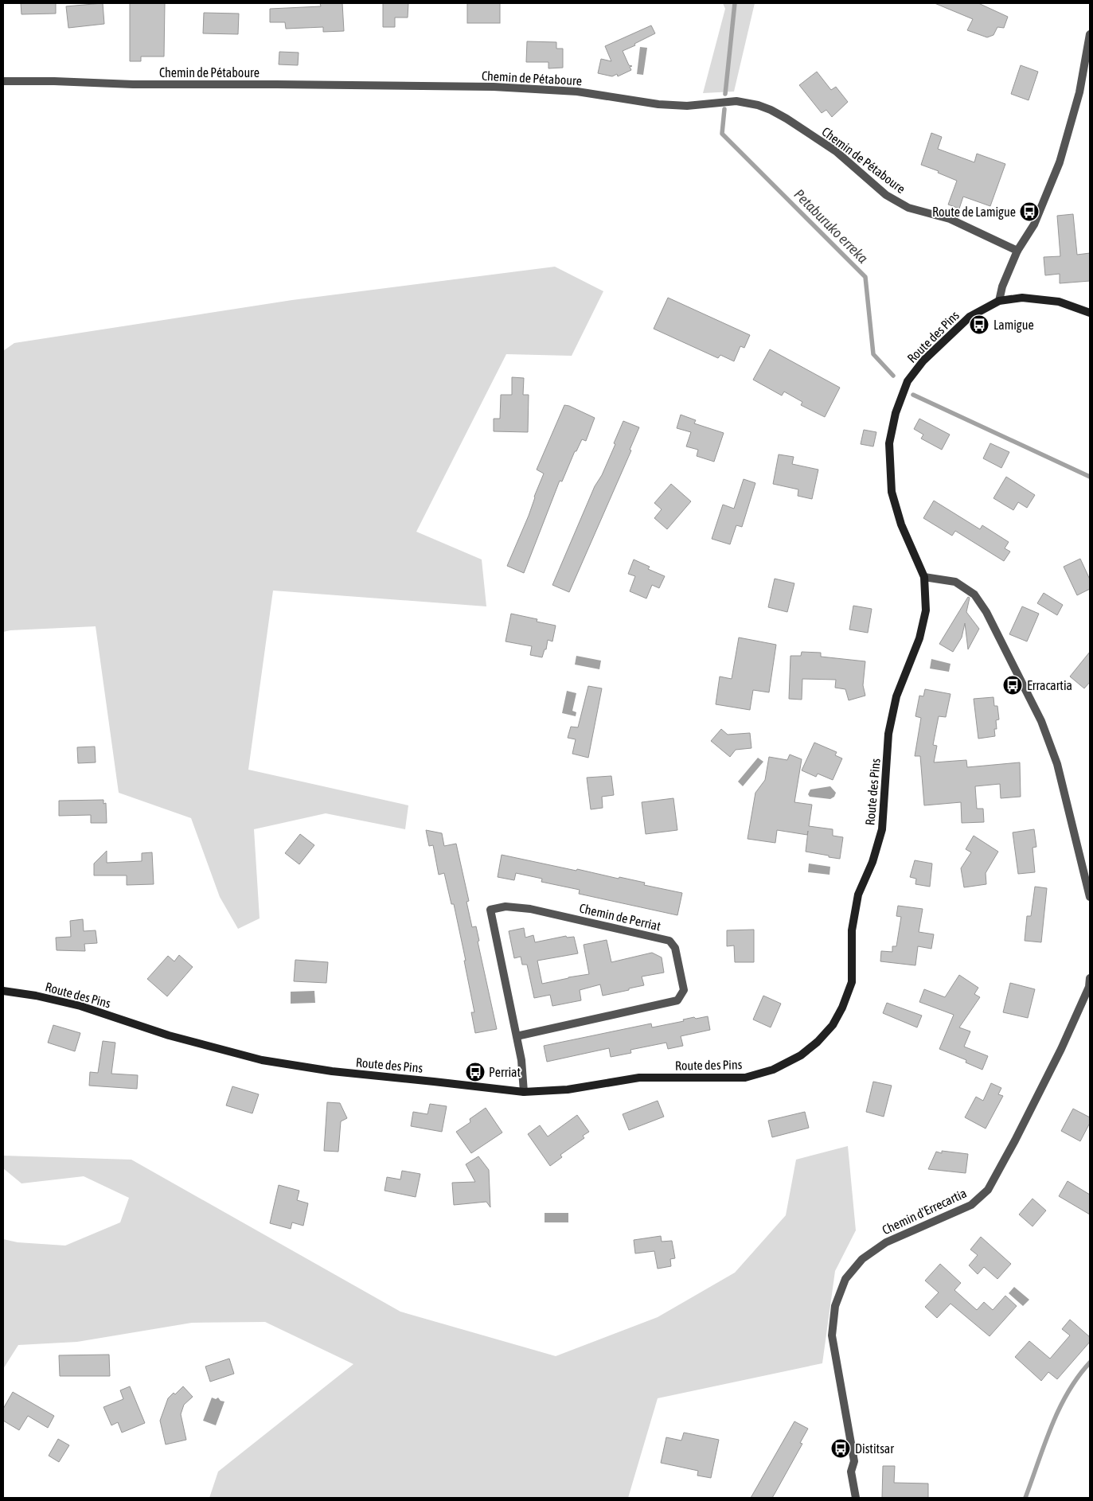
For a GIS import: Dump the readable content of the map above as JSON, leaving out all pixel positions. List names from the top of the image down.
{
  "streets": {
    "street": [
      "Chemin de Pétaboure",
      "Route des Pins",
      "Chemin de Perriat",
      "Chemin d'Errecartia"
    ]
  },
  "crossings": [
    ["Route des Pins", "Chemin de Perriat"]
  ],
  "water": ["Petaburuko erreka"],
  "places": {
    "bus stop": [
      "Route de Lamigue",
      "Lamigue",
      "Erracartia",
      "Perriat",
      "Distitsar"
    ]
  }
}
